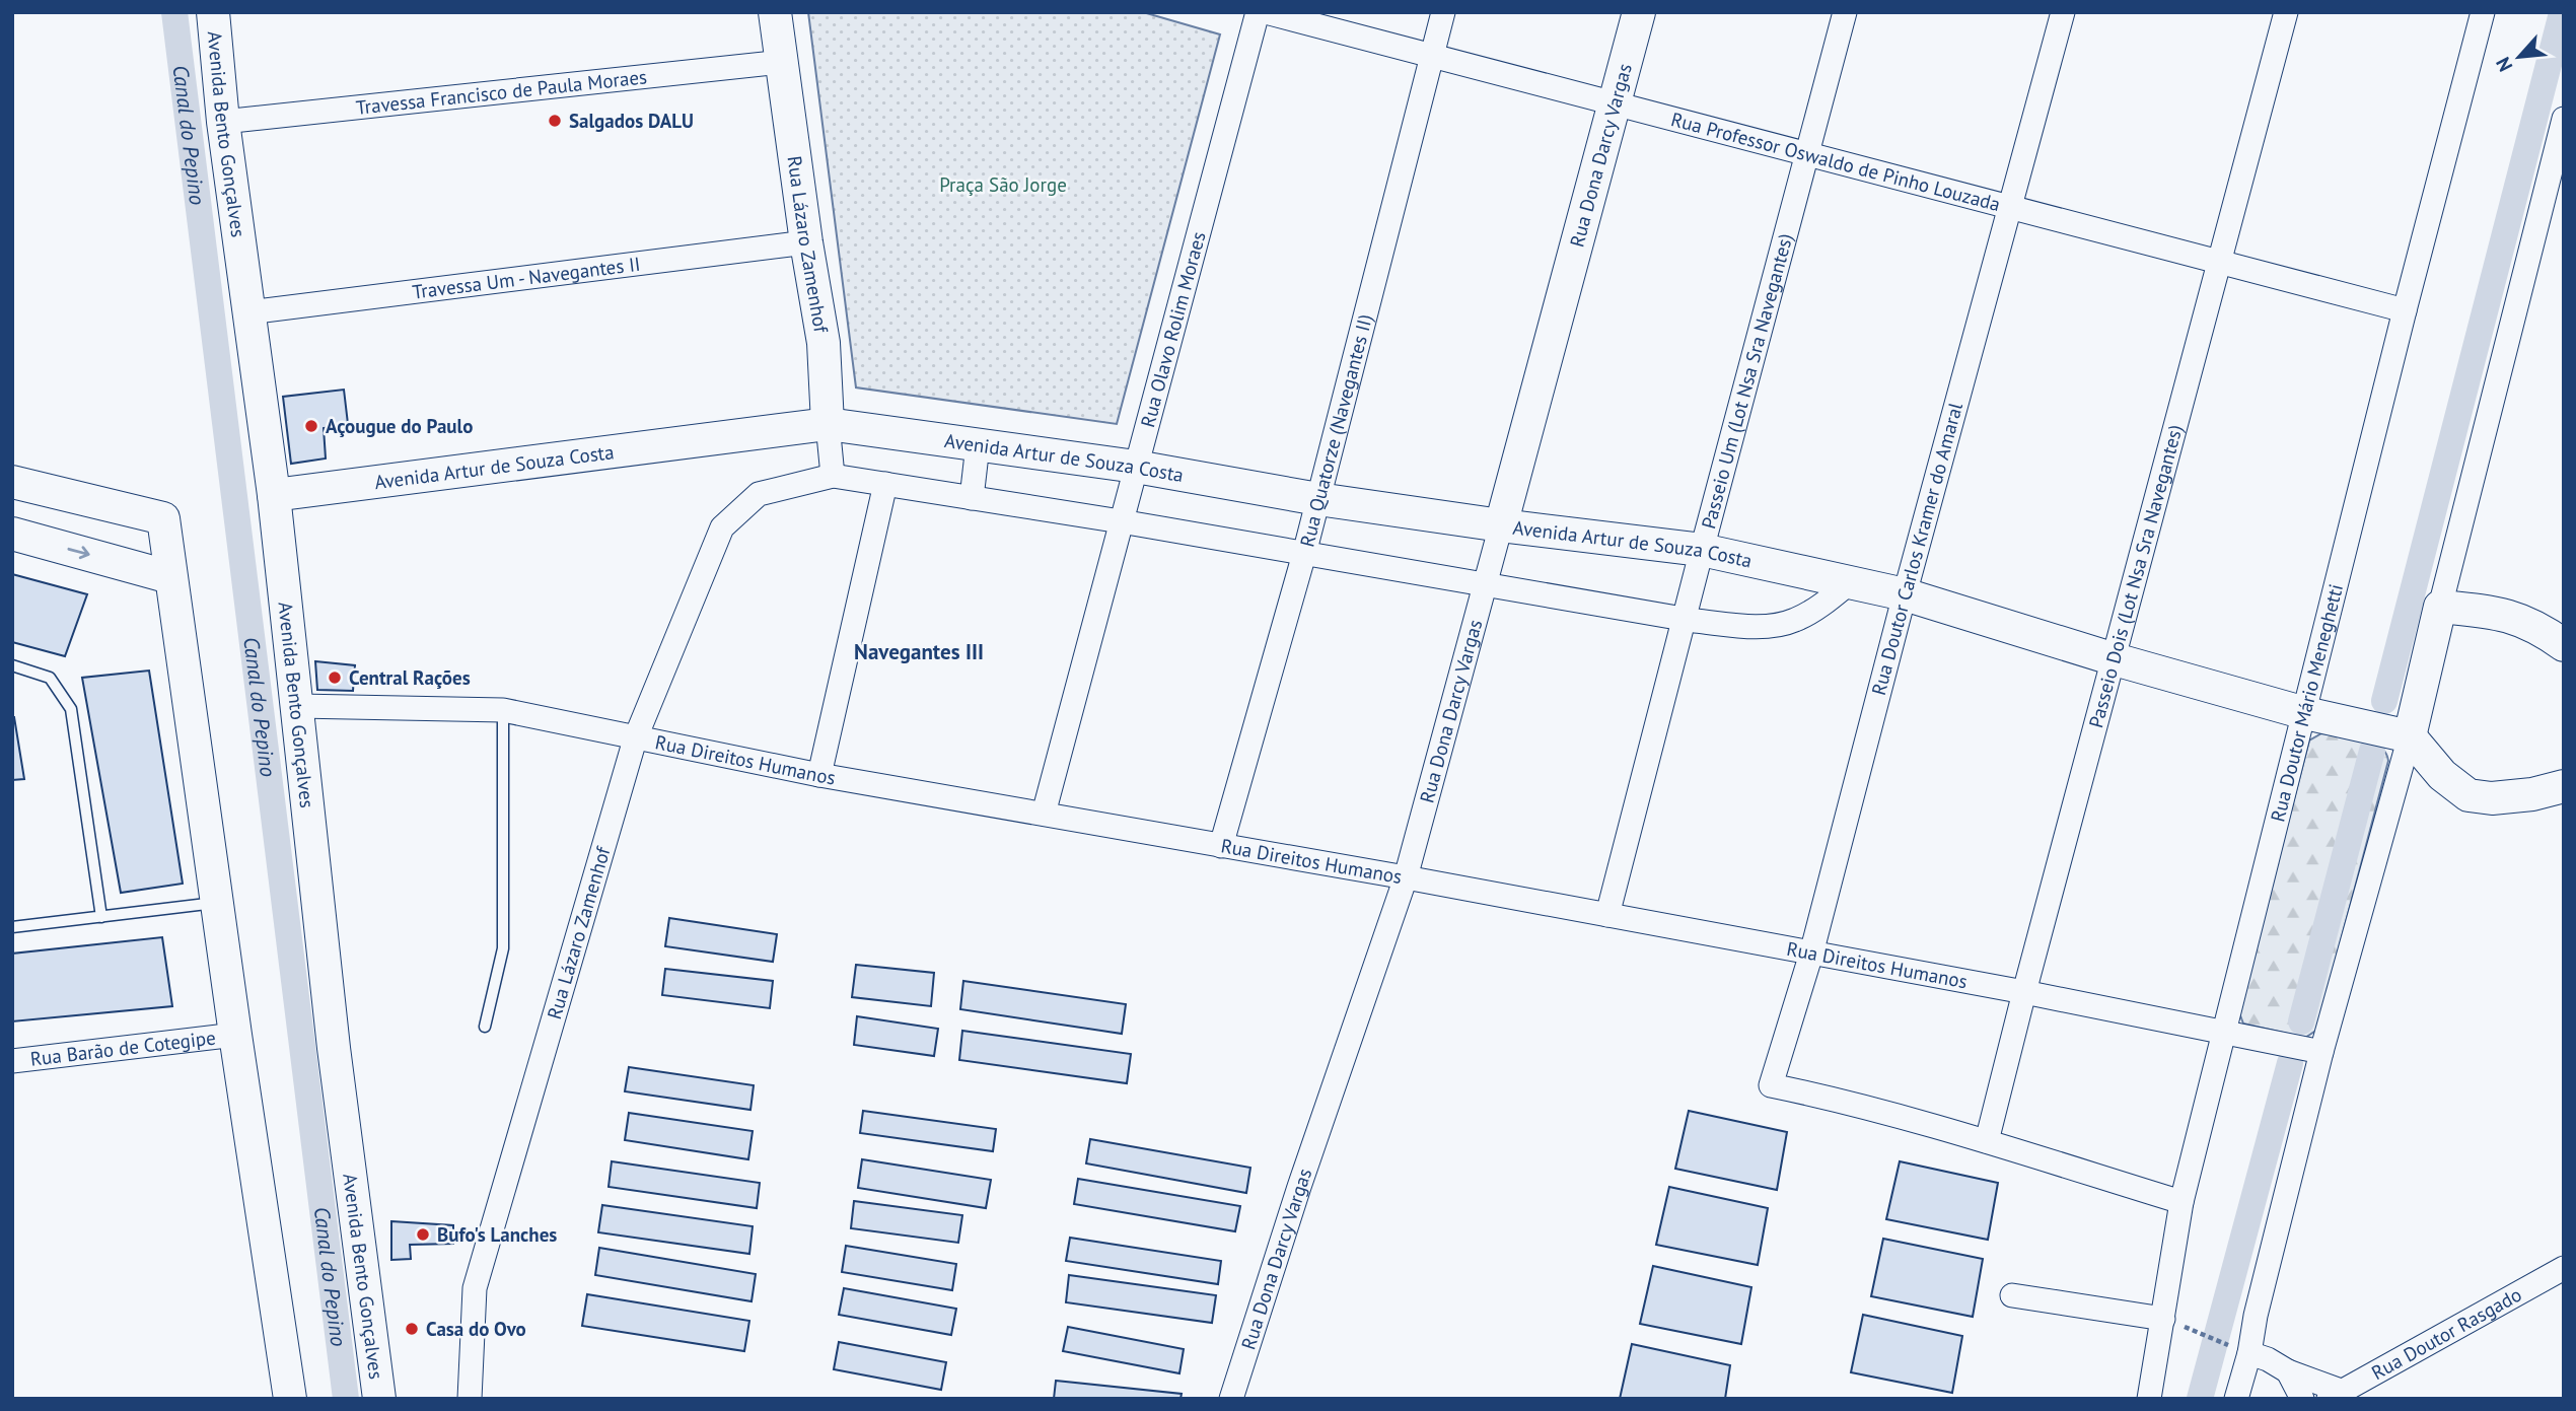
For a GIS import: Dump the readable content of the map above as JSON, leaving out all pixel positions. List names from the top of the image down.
{
  "streets": {
    "street": [
      "Travessa Francisco de Paula Moraes",
      "Avenida Bento Gonçalves",
      "Rua Dona Darcy Vargas",
      "Rua Professor Oswaldo de Pinho Louzada",
      "Rua Lázaro Zamenhof",
      "Travessa Um - Navegantes II",
      "Rua Olavo Rolim Moraes",
      "Passeio Um (Lot Nsa Sra Navegantes)",
      "Rua Quatorze (Navegantes II)",
      "Avenida Artur de Souza Costa",
      "Rua Doutor Carlos Kramer do Amaral",
      "Passeio Dois (Lot Nsa Sra Navegantes)",
      "Rua Doutor Mário Meneghetti",
      "Rua Direitos Humanos",
      "Rua Barão de Cotegipe",
      "Rua Doutor Rasgado"
    ]
  },
  "crossings": [
    ["Travessa Francisco de Paula Moraes", "Avenida Bento Gonçalves"],
    ["Travessa Francisco de Paula Moraes", "Rua Lázaro Zamenhof"],
    ["Avenida Bento Gonçalves", "Travessa Um - Navegantes II"],
    ["Avenida Bento Gonçalves", "Avenida Artur de Souza Costa"],
    ["Avenida Bento Gonçalves", "Rua Direitos Humanos"],
    ["Rua Dona Darcy Vargas", "Rua Professor Oswaldo de Pinho Louzada"],
    ["Rua Dona Darcy Vargas", "Avenida Artur de Souza Costa"],
    ["Rua Dona Darcy Vargas", "Rua Direitos Humanos"],
    ["Rua Professor Oswaldo de Pinho Louzada", "Passeio Um (Lot Nsa Sra Navegantes)"],
    ["Rua Professor Oswaldo de Pinho Louzada", "Rua Quatorze (Navegantes II)"],
    ["Rua Professor Oswaldo de Pinho Louzada", "Rua Doutor Carlos Kramer do Amaral"],
    ["Rua Professor Oswaldo de Pinho Louzada", "Passeio Dois (Lot Nsa Sra Navegantes)"],
    ["Rua Professor Oswaldo de Pinho Louzada", "Rua Doutor Mário Meneghetti"],
    ["Rua Lázaro Zamenhof", "Travessa Um - Navegantes II"],
    ["Rua Lázaro Zamenhof", "Avenida Artur de Souza Costa"],
    ["Rua Lázaro Zamenhof", "Rua Direitos Humanos"],
    ["Rua Olavo Rolim Moraes", "Avenida Artur de Souza Costa"],
    ["Rua Olavo Rolim Moraes", "Rua Direitos Humanos"],
    ["Passeio Um (Lot Nsa Sra Navegantes)", "Avenida Artur de Souza Costa"],
    ["Passeio Um (Lot Nsa Sra Navegantes)", "Rua Direitos Humanos"],
    ["Rua Quatorze (Navegantes II)", "Avenida Artur de Souza Costa"],
    ["Rua Quatorze (Navegantes II)", "Rua Direitos Humanos"],
    ["Avenida Artur de Souza Costa", "Rua Doutor Carlos Kramer do Amaral"],
    ["Avenida Artur de Souza Costa", "Passeio Dois (Lot Nsa Sra Navegantes)"],
    ["Avenida Artur de Souza Costa", "Rua Doutor Mário Meneghetti"],
    ["Rua Doutor Carlos Kramer do Amaral", "Passeio Dois (Lot Nsa Sra Navegantes)"],
    ["Rua Doutor Carlos Kramer do Amaral", "Rua Direitos Humanos"],
    ["Passeio Dois (Lot Nsa Sra Navegantes)", "Rua Direitos Humanos"],
    ["Rua Doutor Mário Meneghetti", "Rua Direitos Humanos"]
  ],
  "districts": ["Navegantes III"],
  "water": ["Canal do Pepino"],
  "parks": ["Praça São Jorge"],
  "places": [
    "Salgados DALU",
    "Açougue do Paulo",
    "Central Rações",
    "Bufo's Lanches",
    "Casa do Ovo"
  ],
  "north": "bottom left"
}
